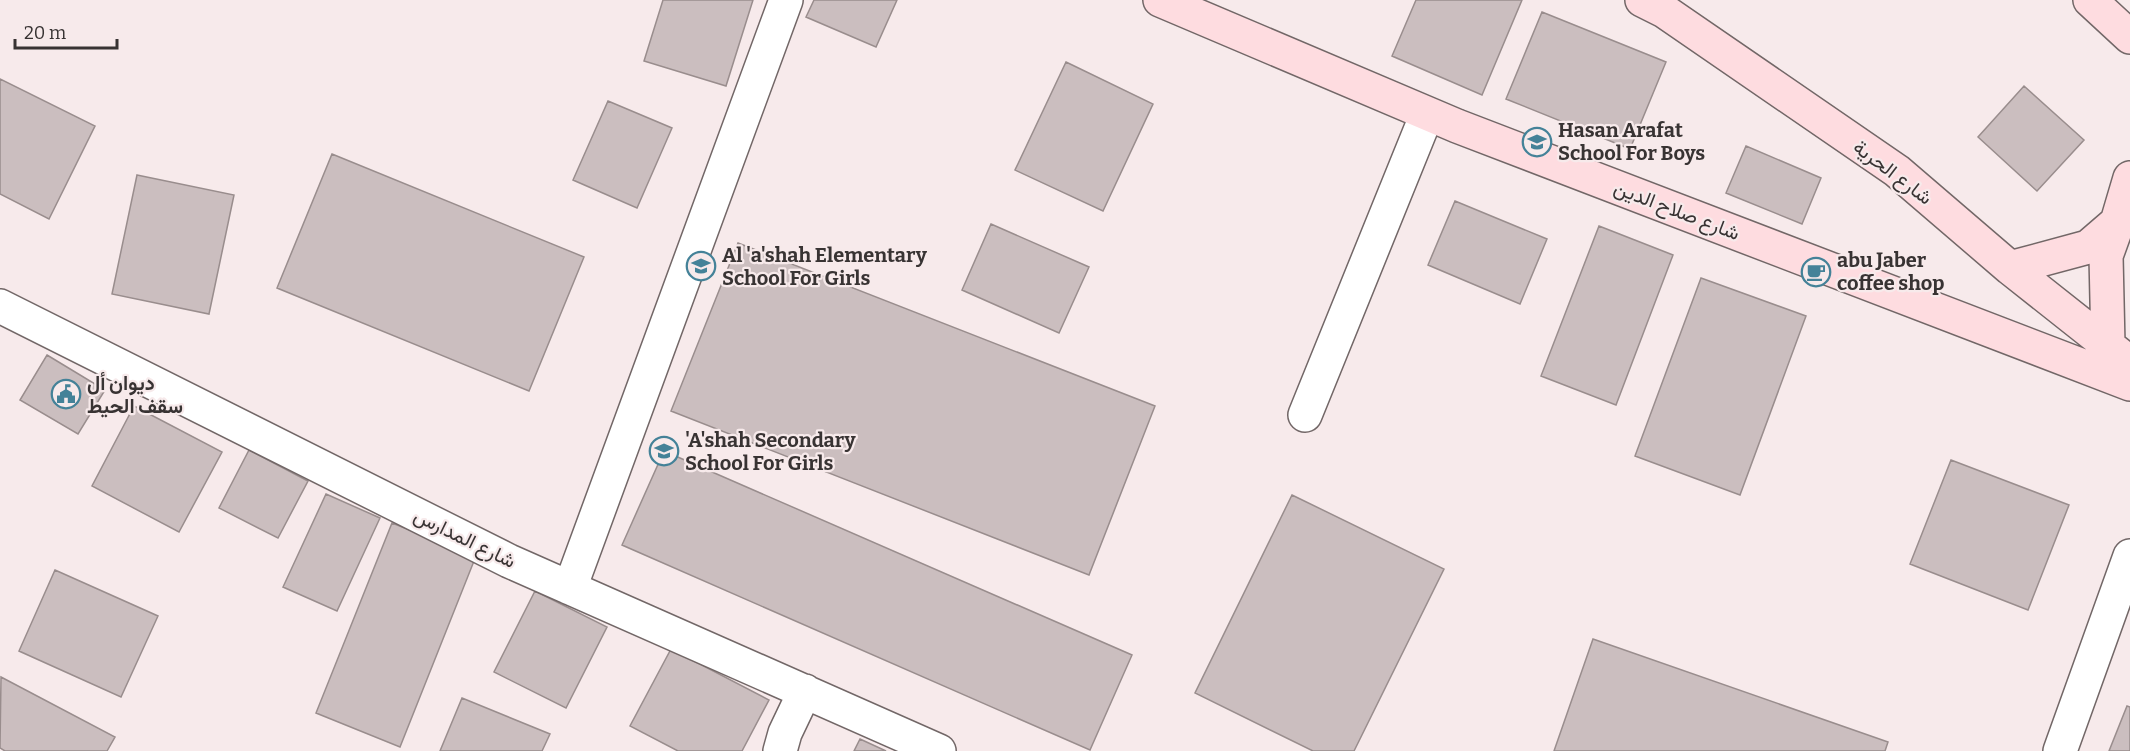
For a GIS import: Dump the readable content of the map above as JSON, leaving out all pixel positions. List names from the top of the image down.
{
  "streets": {
    "street": ["شارع الحرية", "شارع صلاح الدين", "شارع المدارس"]
  },
  "places": {
    "school or university": ["Hasan Arafat School For Boys", "Al 'a'shah Elementary School For Girls", "'A'shah Secondary School For Girls"],
    "cafe": ["abu Jaber coffee shop"],
    "public building": ["ديوان أل سقف الحيط"]
  },
  "scale_bar": "20 m"
}
